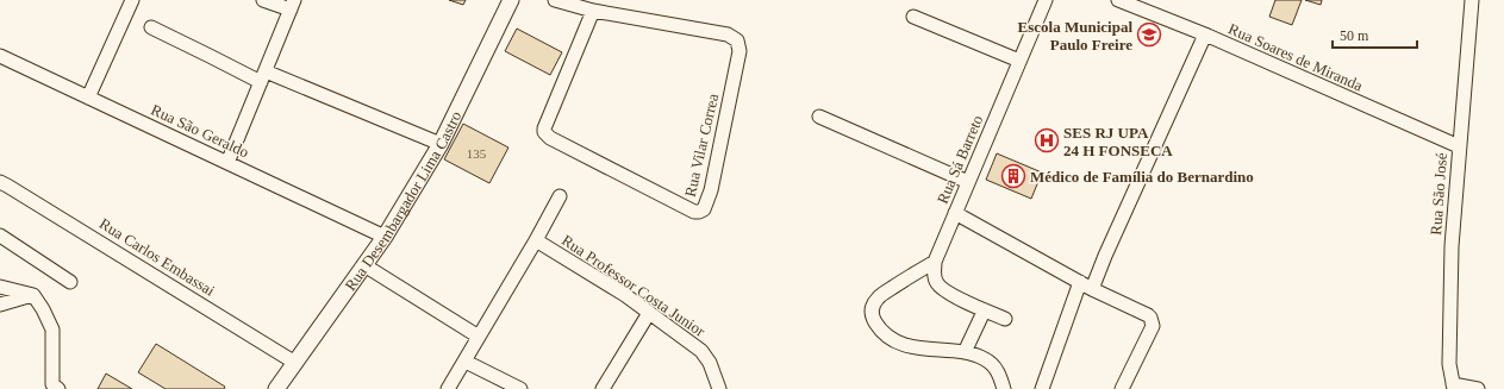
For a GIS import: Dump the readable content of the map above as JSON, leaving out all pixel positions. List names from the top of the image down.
{
  "streets": {
    "main road": ["Rua Desembargador Lima Castro"],
    "street": [
      "Rua Soares de Miranda",
      "Rua São Geraldo",
      "Rua Vilar Correa",
      "Rua Sá Barreto",
      "Rua São José",
      "Rua Carlos Embassai",
      "Rua Professor Costa Junior"
    ]
  },
  "crossings": [
    ["Rua Soares de Miranda", "Rua São José"],
    ["Rua São Geraldo", "Rua Desembargador Lima Castro"],
    ["Rua Desembargador Lima Castro", "Rua Carlos Embassai"]
  ],
  "places": {
    "school or university": ["Escola Municipal Paulo Freire"],
    "hospital": ["SES RJ UPA 24 H FONSECA"],
    "building": ["Médico de Família do Bernardino"]
  },
  "house_numbers": ["135"],
  "scale_bar": "50 m"
}
